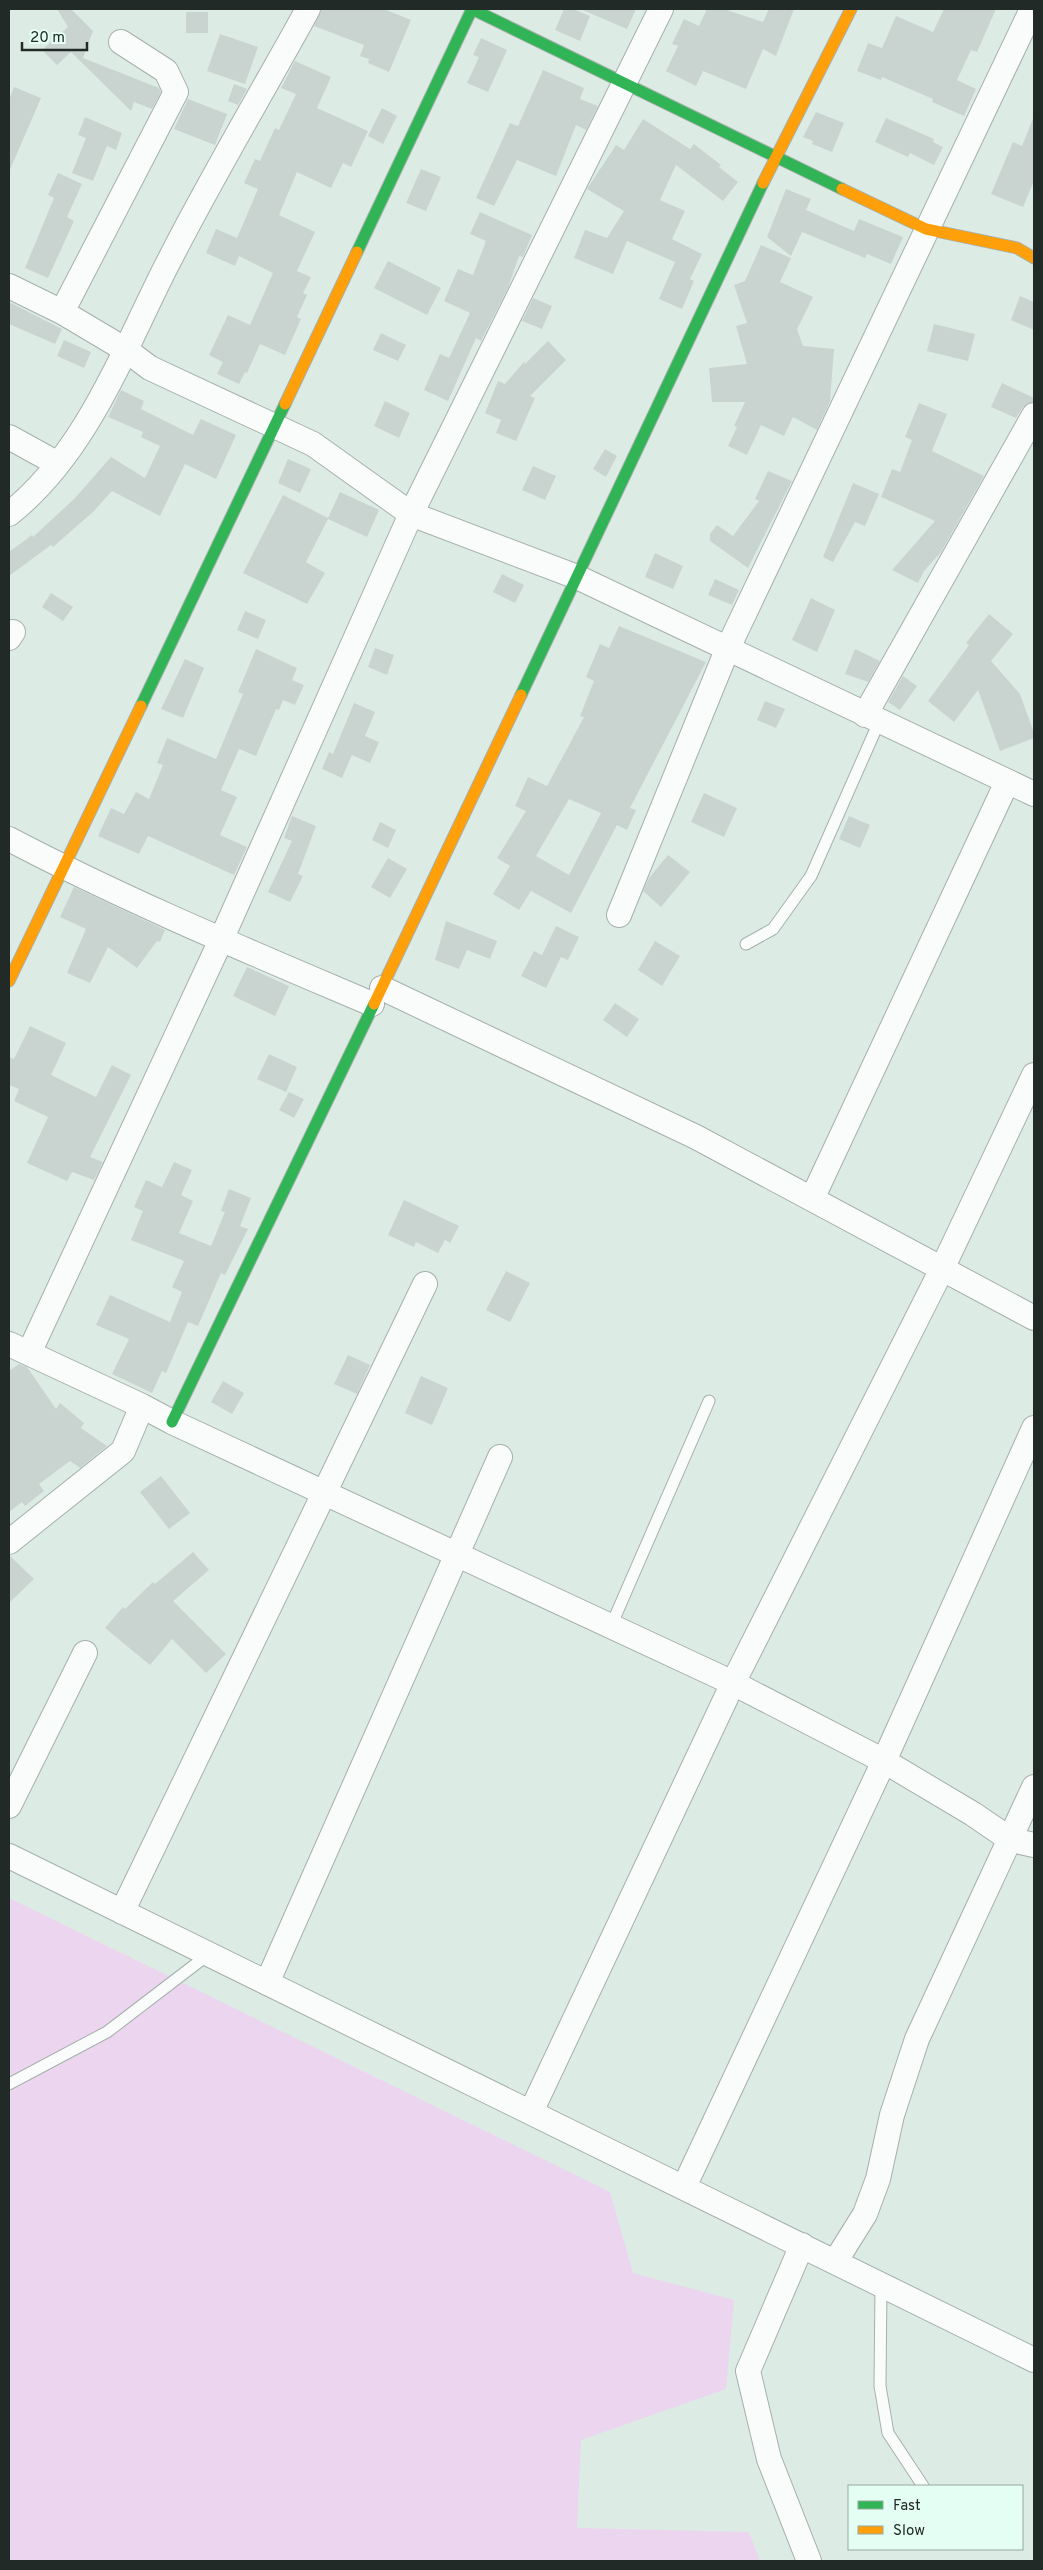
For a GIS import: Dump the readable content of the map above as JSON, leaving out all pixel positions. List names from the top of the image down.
{
  "legend": ["Fast", "Slow"],
  "scale_bar": "20 m"
}
